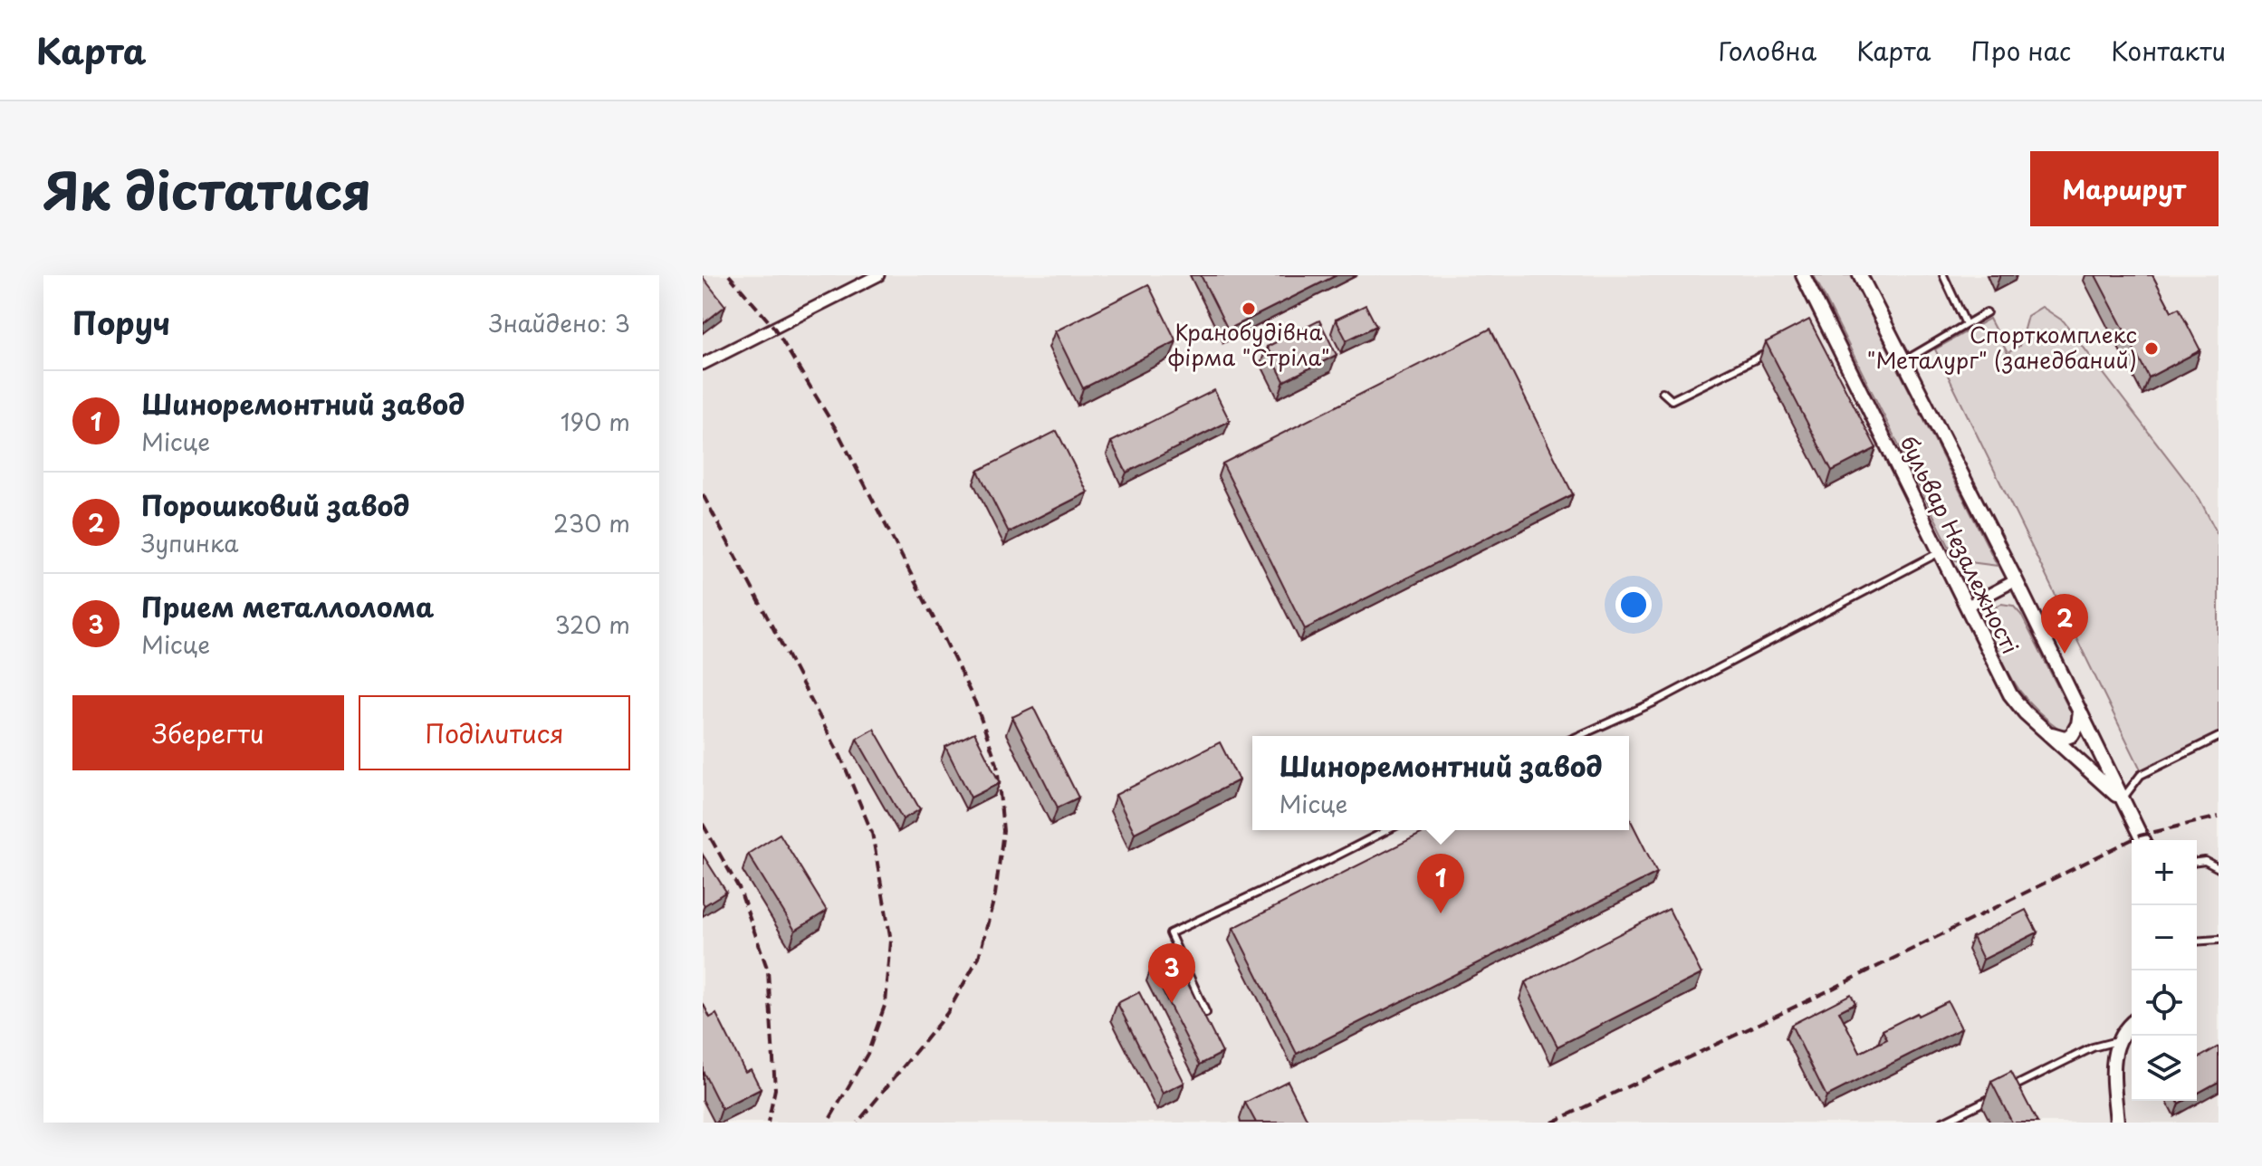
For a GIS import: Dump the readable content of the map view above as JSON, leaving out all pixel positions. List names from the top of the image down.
{
  "streets": {
    "street": ["бульвар Незалежності"]
  },
  "places": ["Кранобудівна фірма \"Стріла\"", "Спорткомплекс \"Металург\" (занедбаний)"],
  "page": {
    "header": "Карта",
    "nav": [
      "Головна",
      "Карта",
      "Про нас",
      "Контакти"
    ],
    "title": "Як дістатися",
    "buttons": [
      "Маршрут",
      ["Зберегти", "Поділитися"]
    ],
    "heading": ["Поруч", "Знайдено: 3"],
    "list": [
      {
        "mark": "1",
        "name": "Шиноремонтний завод",
        "note": "Місце",
        "value": "190 m"
      },
      {
        "mark": "2",
        "name": "Порошковий завод",
        "note": "Зупинка",
        "value": "230 m"
      },
      {
        "mark": "3",
        "name": "Прием металлолома",
        "note": "Місце",
        "value": "320 m"
      }
    ],
    "pins": ["2", "1", "3"],
    "popup": ["Шиноремонтний завод", "Місце"],
    "map_buttons": ["+", "−"]
  }
}
